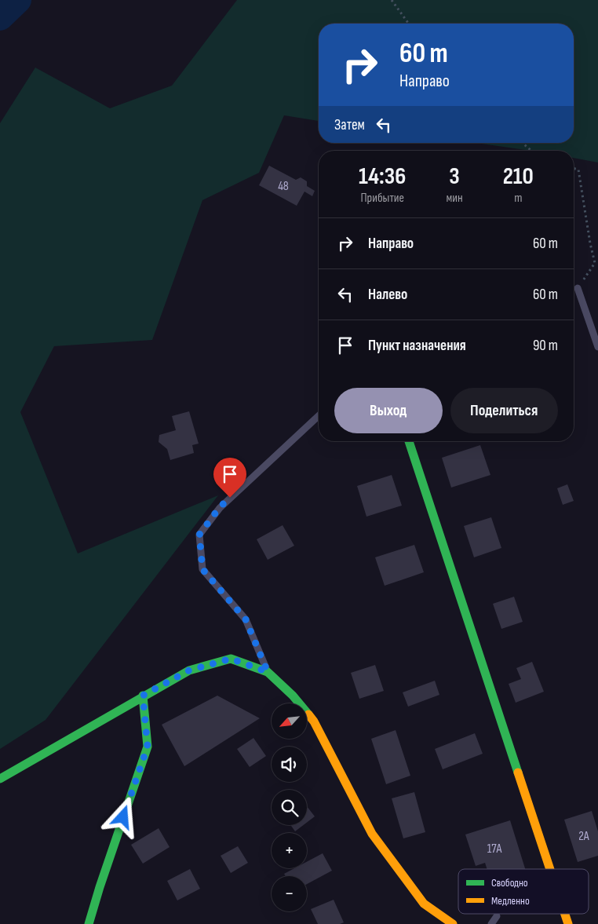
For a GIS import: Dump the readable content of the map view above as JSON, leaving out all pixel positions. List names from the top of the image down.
{
  "house_numbers": ["48", "2А", "17А"],
  "legend": ["Свободно", "Медленно"],
  "north": "bottom left",
  "page": {
    "turn": ["60 m", "Направо"],
    "then": "Затем",
    "eta": [
      "14:36",
      "Прибытие",
      "3",
      "мин",
      "210",
      "m"
    ],
    "list": [
      {
        "name": "Направо",
        "value": "60 m"
      },
      {
        "name": "Налево",
        "value": "60 m"
      },
      {
        "name": "Пункт назначения",
        "value": "90 m"
      }
    ],
    "buttons": ["Выход", "Поделиться"],
    "map_buttons": ["+", "−"]
  }
}
